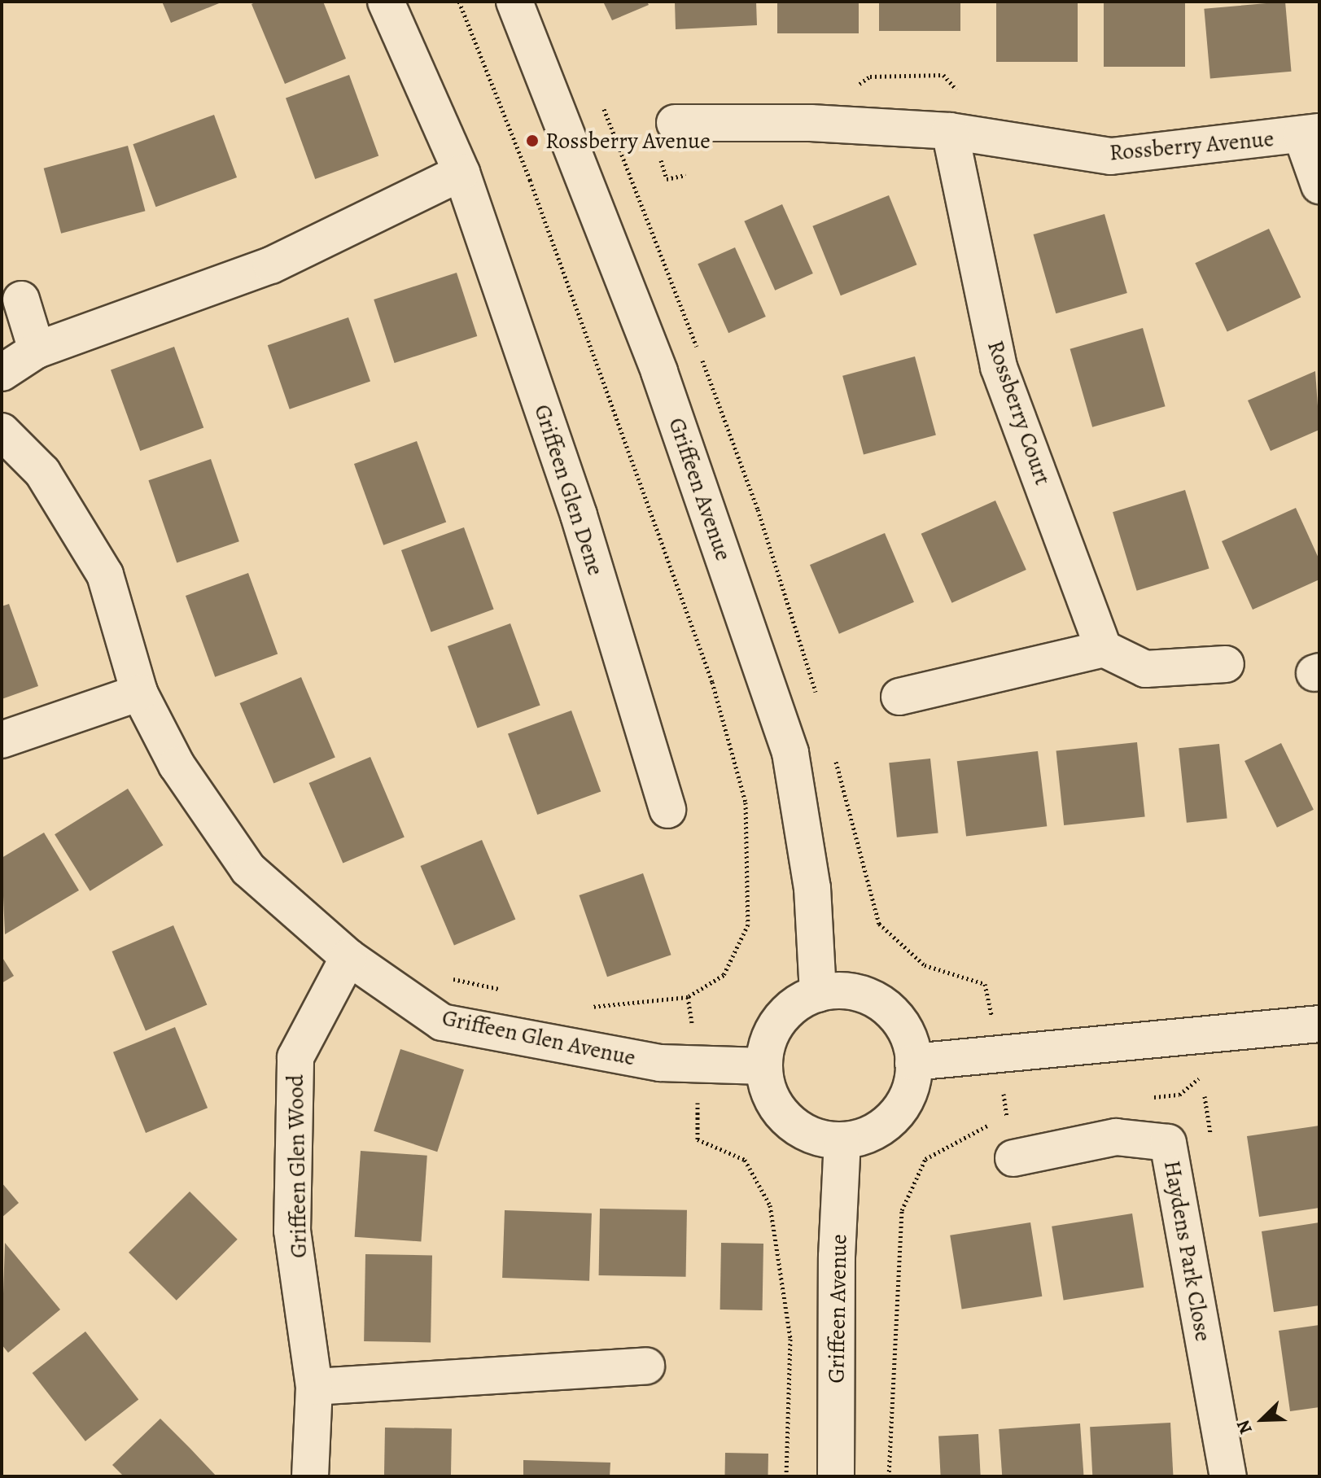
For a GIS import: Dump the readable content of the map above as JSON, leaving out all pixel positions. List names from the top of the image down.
{
  "streets": {
    "street": [
      "Rossberry Avenue",
      "Rossberry Court",
      "Griffeen Avenue",
      "Griffeen Glen Dene",
      "Griffeen Glen Avenue",
      "Griffeen Glen Wood",
      "Haydens Park Close"
    ]
  },
  "crossings": [
    ["Rossberry Avenue", "Rossberry Court"],
    ["Griffeen Avenue", "Griffeen Glen Avenue"],
    ["Griffeen Glen Avenue", "Griffeen Glen Wood"]
  ],
  "places": ["Rossberry Avenue"],
  "north": "bottom left"
}
